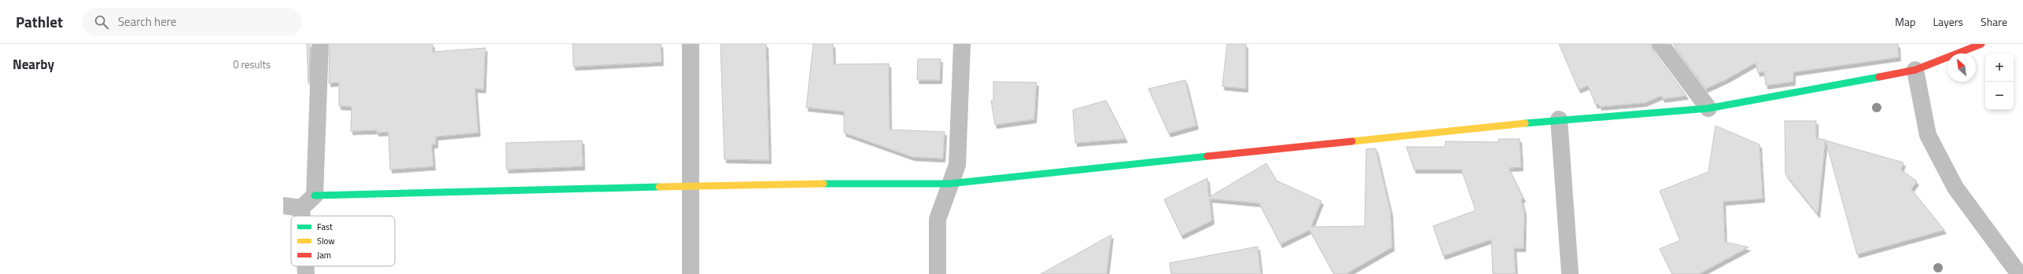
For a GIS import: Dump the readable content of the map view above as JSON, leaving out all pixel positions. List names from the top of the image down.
{
  "legend": ["Fast", "Slow", "Jam"],
  "north": "top left",
  "page": {
    "header": "Pathlet",
    "search": "Search here",
    "nav": ["Map", "Layers", "Share"],
    "heading": ["Nearby", "0 results"],
    "map_buttons": ["+", "−"]
  }
}
